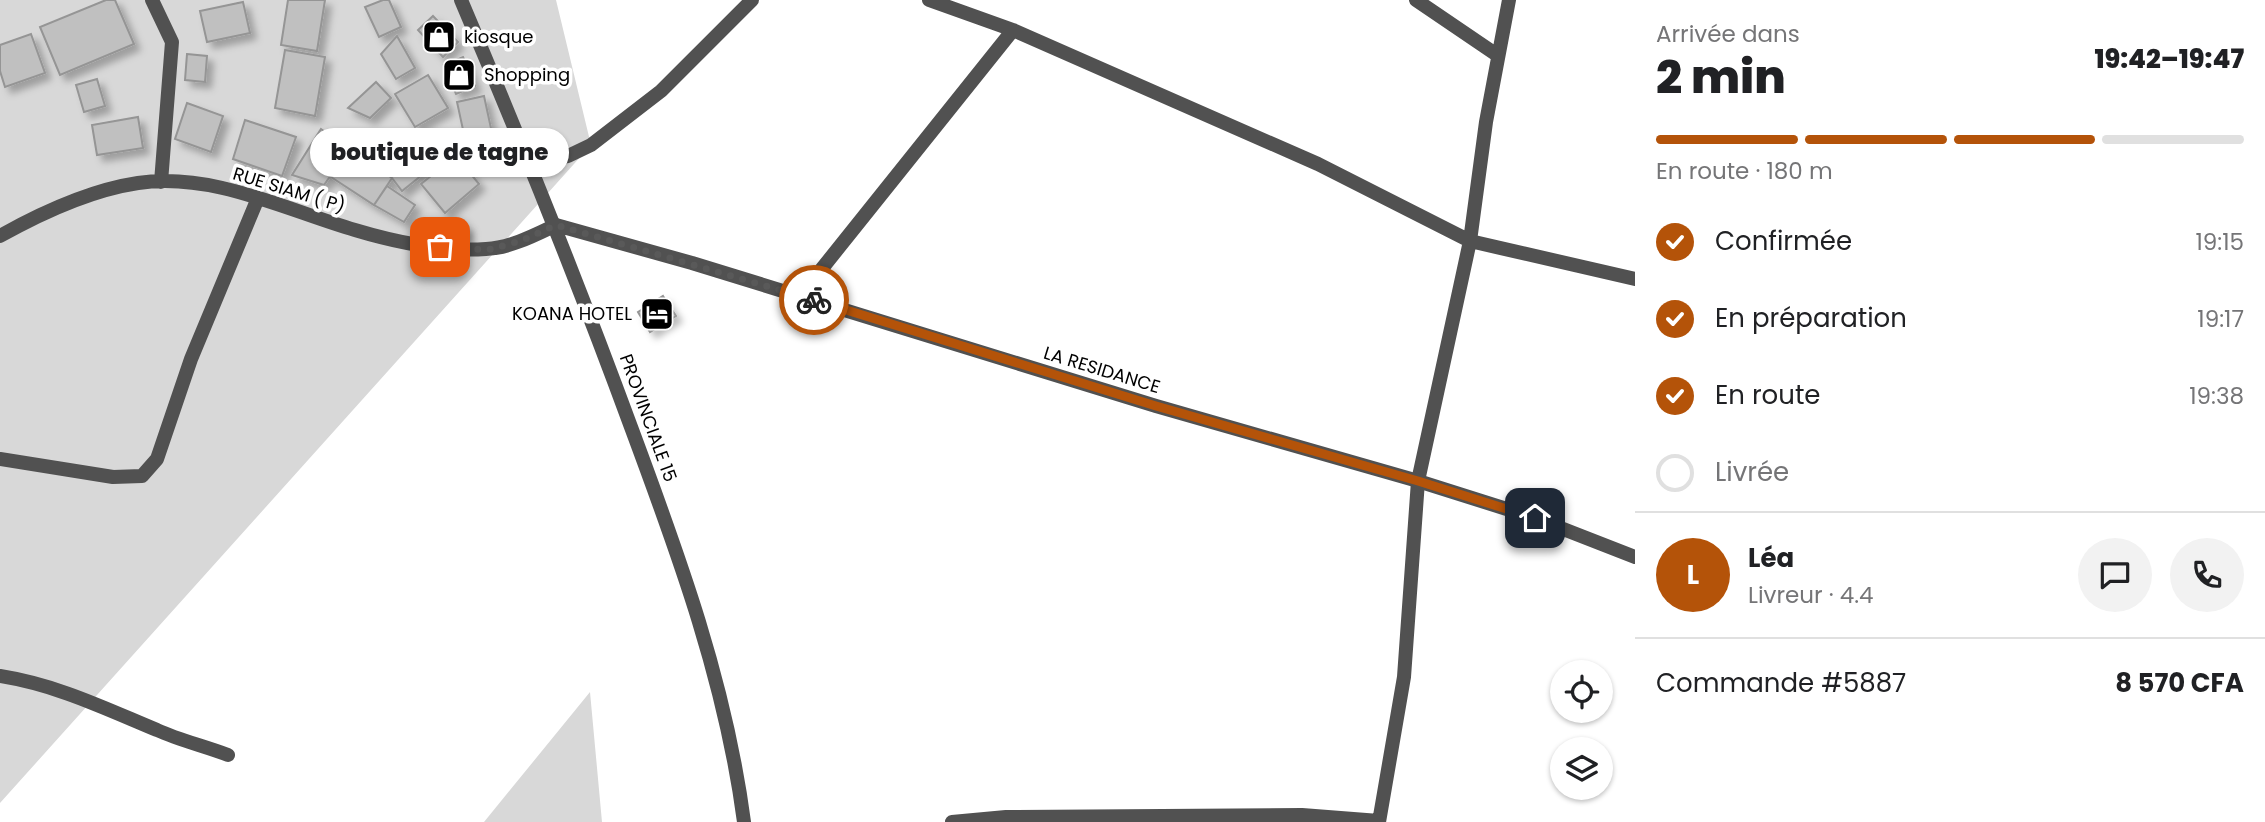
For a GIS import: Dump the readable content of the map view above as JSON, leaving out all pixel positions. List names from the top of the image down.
{
  "streets": {
    "street": ["RUE SIAM ( P)", "LA RESIDANCE", "PROVINCIALE 15"]
  },
  "crossings": [
    ["RUE SIAM ( P)", "LA RESIDANCE"],
    ["RUE SIAM ( P)", "PROVINCIALE 15"],
    ["LA RESIDANCE", "PROVINCIALE 15"]
  ],
  "places": {
    "shop": ["kiosque", "Shopping"],
    "other": ["boutique de tagne"],
    "hotel": ["KOANA HOTEL"]
  },
  "page": {
    "heading": ["2 min", "Arrivée dans", "19:42–19:47"],
    "panel": [
      "Léa",
      "Livreur · 4.4",
      "Commande #5887",
      "8 570 CFA"
    ],
    "bar": "En route · 180 m",
    "bubble": "boutique de tagne",
    "list": [
      ["Confirmée", "19:15"],
      ["En préparation", "19:17"],
      ["En route", "19:38"],
      "Livrée"
    ],
    "round": "L"
  }
}
